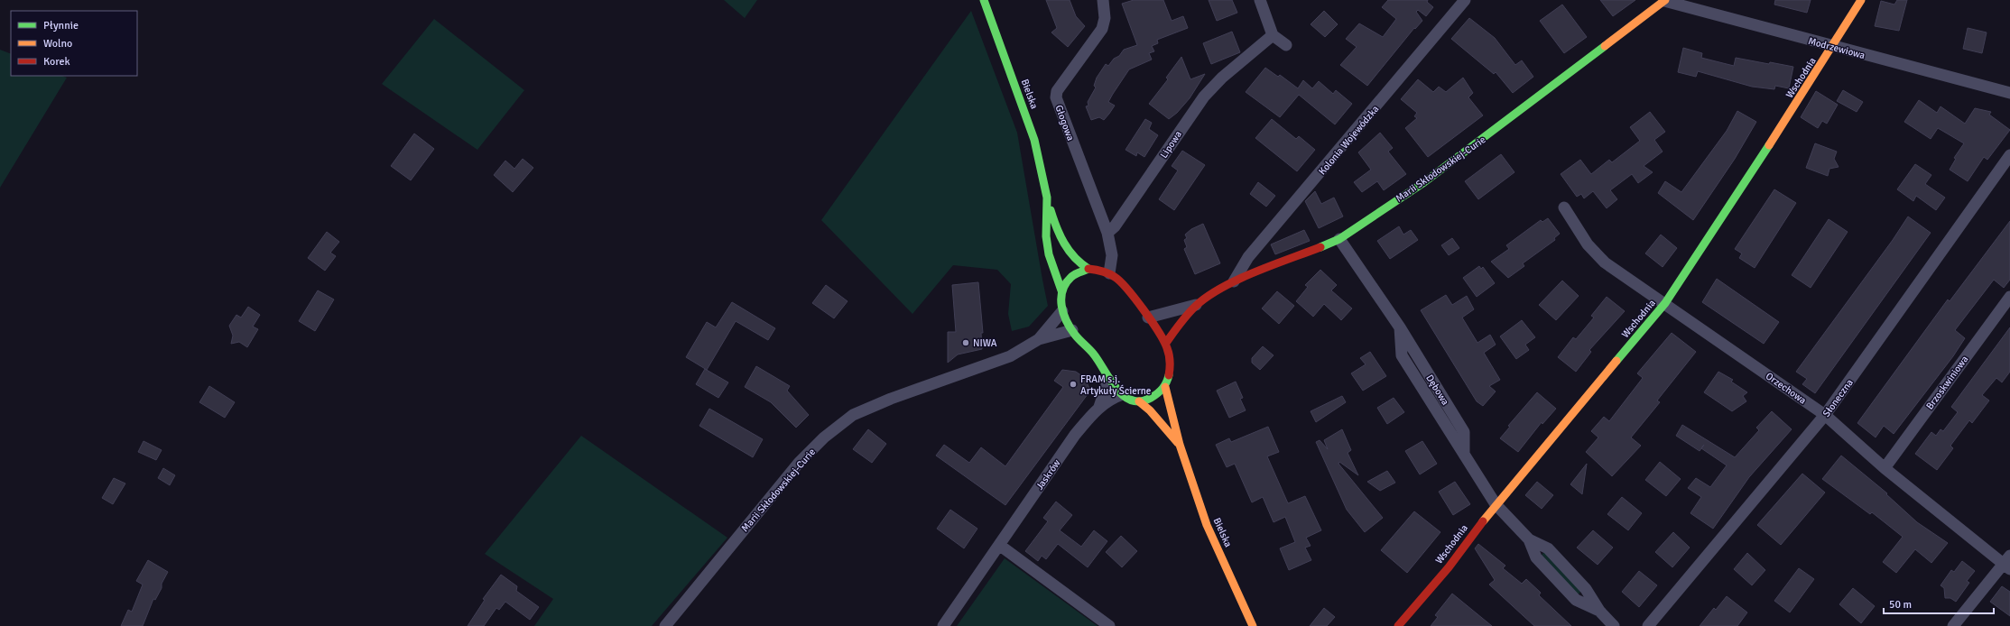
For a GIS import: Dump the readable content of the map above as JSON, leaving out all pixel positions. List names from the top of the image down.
{
  "streets": {
    "street": [
      "Modrzewiowa",
      "Wschodnia",
      "Bielska",
      "Głogowa",
      "Kolonia Wojewódzka",
      "Lipowa",
      "Marii Skłodowskiej-Curie",
      "Brzoskwiniowa",
      "Orzechowa",
      "Dębowa",
      "Słoneczna",
      "Jaskrów"
    ]
  },
  "crossings": [
    ["Modrzewiowa", "Wschodnia"],
    ["Modrzewiowa", "Marii Skłodowskiej-Curie"],
    ["Wschodnia", "Orzechowa"],
    ["Wschodnia", "Dębowa"],
    ["Bielska", "Marii Skłodowskiej-Curie"],
    ["Głogowa", "Lipowa"],
    ["Kolonia Wojewódzka", "Marii Skłodowskiej-Curie"],
    ["Marii Skłodowskiej-Curie", "Dębowa"],
    ["Brzoskwiniowa", "Orzechowa"],
    ["Orzechowa", "Słoneczna"]
  ],
  "places": ["NIWA", "FRAM s.j. Artykuły Ścierne"],
  "legend": ["Płynnie", "Wolno", "Korek"],
  "scale_bar": "50 m"
}
